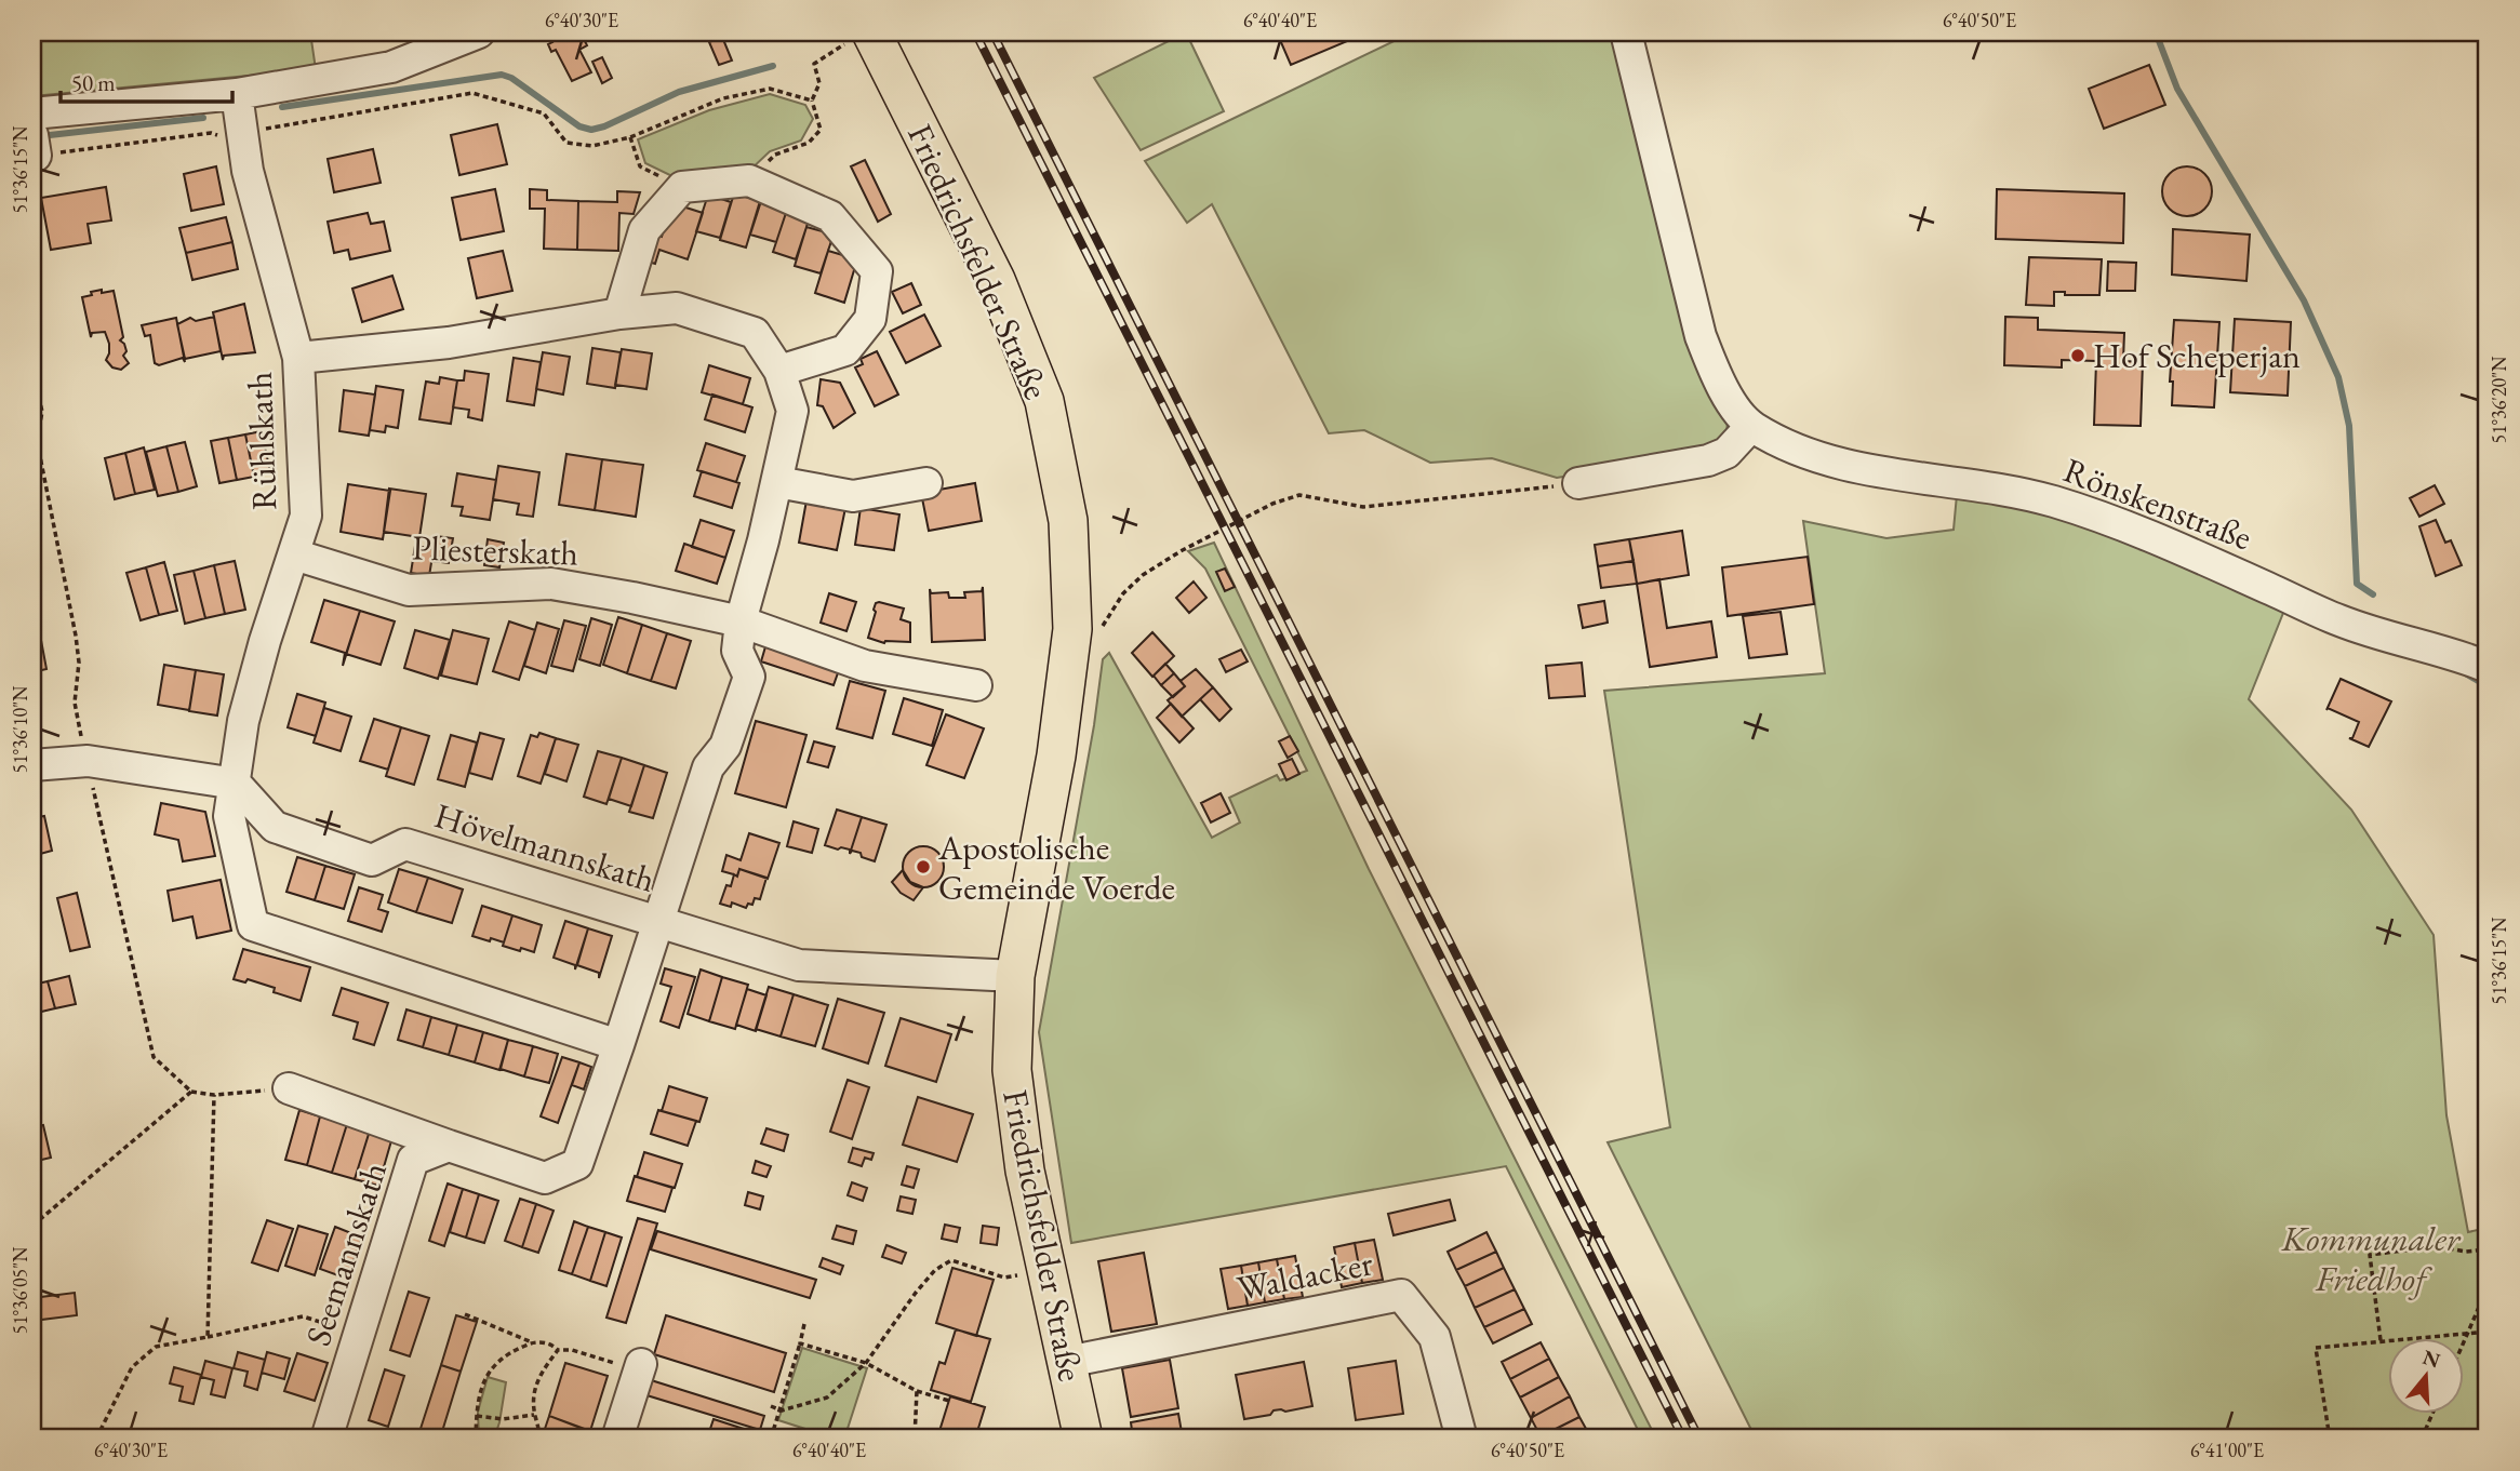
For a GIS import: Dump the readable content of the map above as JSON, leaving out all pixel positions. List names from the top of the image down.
{
  "streets": {
    "main road": ["Friedrichsfelder Straße"],
    "street": [
      "Rühlskath",
      "Rönskenstraße",
      "Pliesterskath",
      "Hövelmannskath",
      "Seemannskath",
      "Waldacker"
    ]
  },
  "crossings": [
    ["Friedrichsfelder Straße", "Hövelmannskath"],
    ["Friedrichsfelder Straße", "Waldacker"],
    ["Rühlskath", "Pliesterskath"],
    ["Rühlskath", "Hövelmannskath"]
  ],
  "parks": ["Kommunaler Friedhof"],
  "places": ["Hof Scheperjan", "Apostolische Gemeinde Voerde"],
  "scale_bar": "50 m",
  "north": "top",
  "coordinates": [
    "6°40'30\"E",
    "6°40'40\"E",
    "6°40'50\"E",
    "51°36'15\"N",
    "51°36'20\"N",
    "51°36'10\"N",
    "51°36'05\"N",
    "6°41'00\"E"
  ]
}
